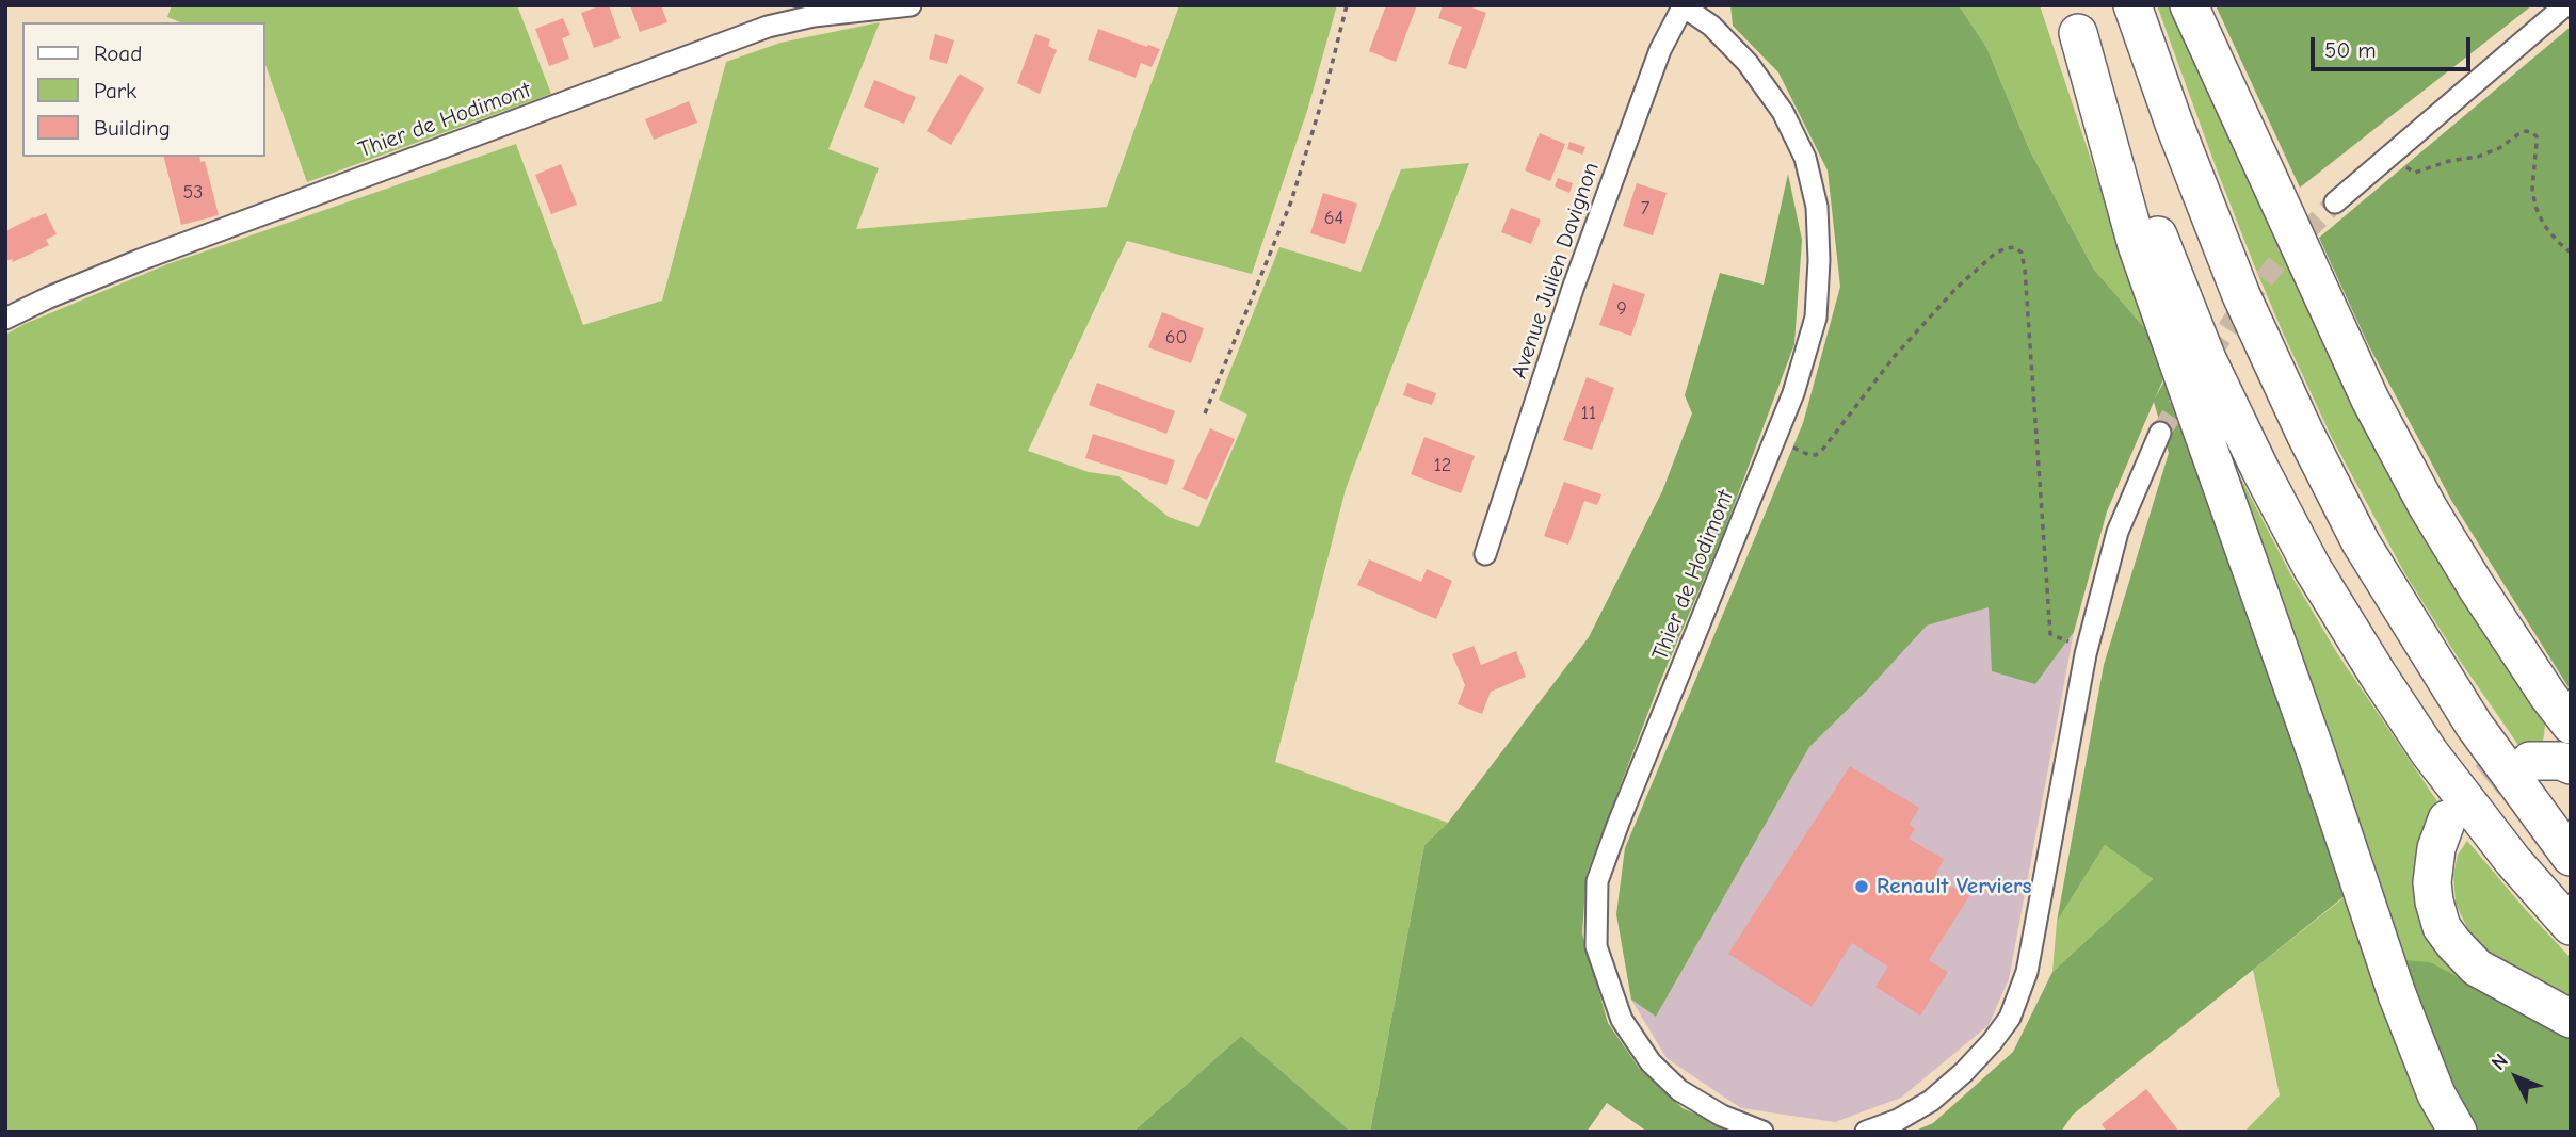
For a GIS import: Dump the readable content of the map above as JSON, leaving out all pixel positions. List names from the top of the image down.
{
  "streets": {
    "street": ["Thier de Hodimont", "Avenue Julien Davignon"]
  },
  "crossings": [
    ["Thier de Hodimont", "Avenue Julien Davignon"]
  ],
  "places": ["Renault Verviers"],
  "house_numbers": [
    "53",
    "7",
    "64",
    "9",
    "60",
    "11",
    "12"
  ],
  "legend": ["Road", "Park", "Building"],
  "scale_bar": "50 m",
  "north": "top left"
}
